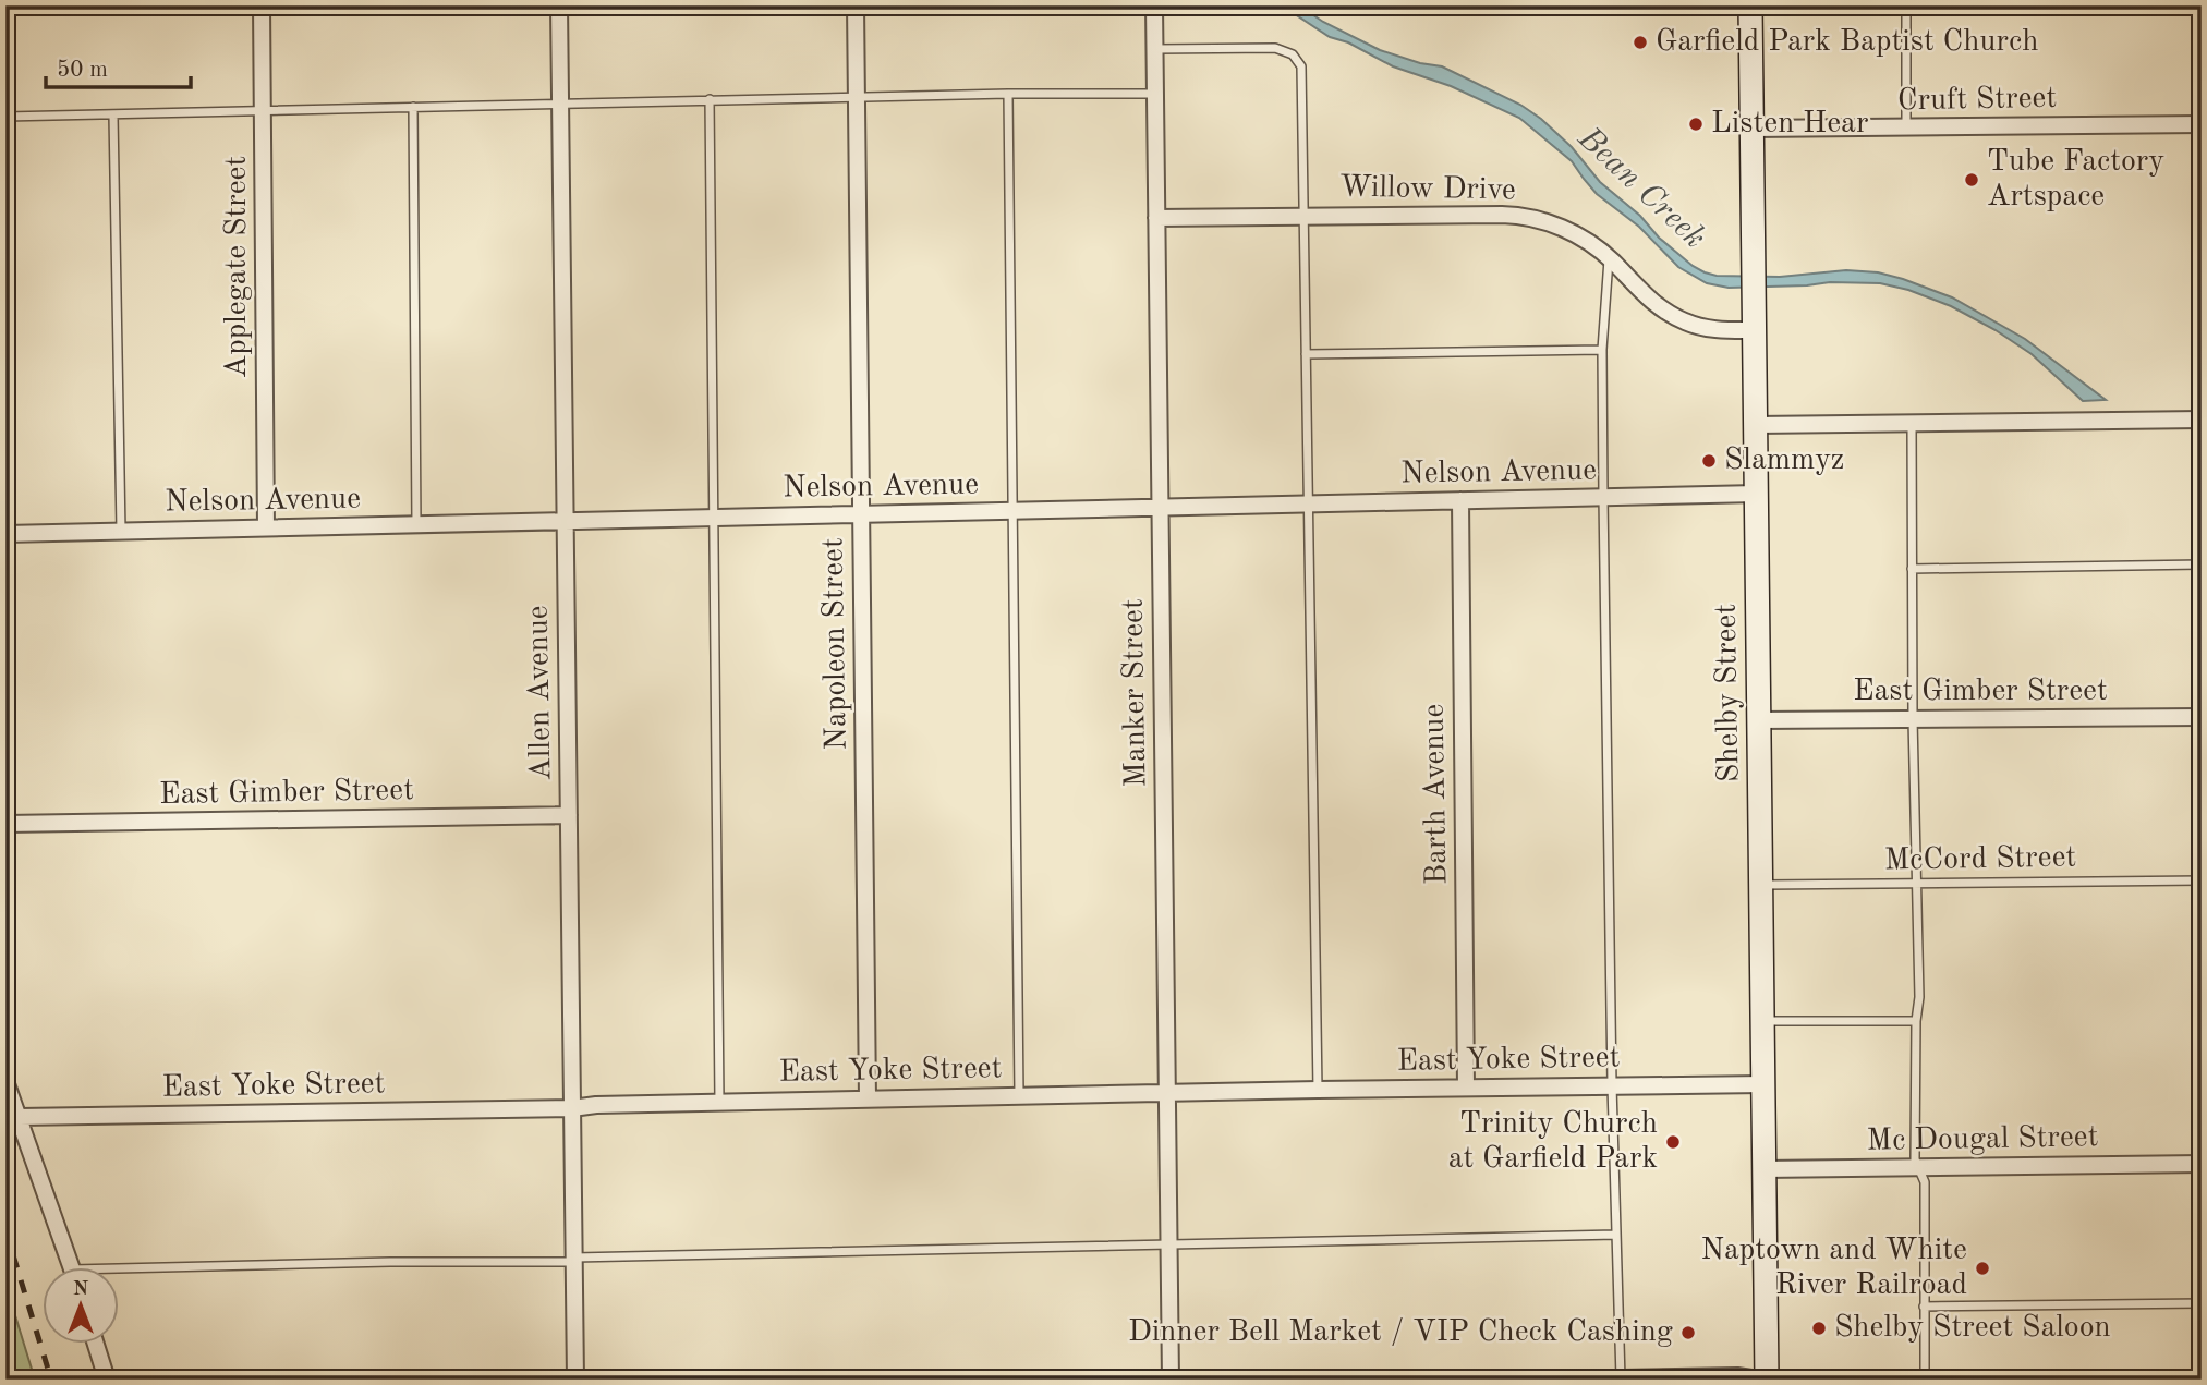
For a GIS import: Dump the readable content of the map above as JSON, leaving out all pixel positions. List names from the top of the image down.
{
  "streets": {
    "main road": ["Shelby Street"],
    "street": [
      "Cruft Street",
      "Willow Drive",
      "Applegate Street",
      "Nelson Avenue",
      "Napoleon Street",
      "East Gimber Street",
      "Allen Avenue",
      "Manker Street",
      "Barth Avenue",
      "East Yoke Street",
      "Mc Dougal Street"
    ],
    "lane": ["McCord Street"]
  },
  "crossings": [
    ["Cruft Street", "Shelby Street"],
    ["Willow Drive", "Manker Street"],
    ["Willow Drive", "Shelby Street"],
    ["Applegate Street", "Nelson Avenue"],
    ["Nelson Avenue", "Napoleon Street"],
    ["Nelson Avenue", "Allen Avenue"],
    ["Nelson Avenue", "Manker Street"],
    ["Nelson Avenue", "Shelby Street"],
    ["Nelson Avenue", "Barth Avenue"],
    ["Napoleon Street", "East Yoke Street"],
    ["East Gimber Street", "Allen Avenue"],
    ["East Gimber Street", "Shelby Street"],
    ["Allen Avenue", "East Yoke Street"],
    ["Manker Street", "East Yoke Street"],
    ["Shelby Street", "McCord Street"],
    ["Shelby Street", "East Yoke Street"],
    ["Shelby Street", "Mc Dougal Street"],
    ["Barth Avenue", "East Yoke Street"]
  ],
  "water": ["Bean Creek"],
  "places": [
    "Garfield Park Baptist Church",
    "Listen Hear",
    "Tube Factory Artspace",
    "Slammyz",
    "Trinity Church at Garfield Park",
    "Naptown and White River Railroad",
    "Shelby Street Saloon",
    "Dinner Bell Market / VIP Check Cashing"
  ],
  "scale_bar": "50 m",
  "north": "top"
}
